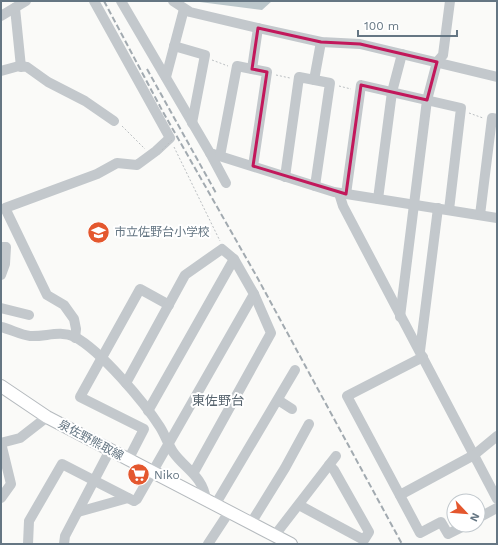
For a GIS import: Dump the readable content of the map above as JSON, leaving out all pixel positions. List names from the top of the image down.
{
  "streets": {
    "main road": ["泉佐野熊取線"]
  },
  "districts": ["東佐野台"],
  "places": {
    "school or university": ["市立佐野台小学校"],
    "supermarket": ["Niko"]
  },
  "scale_bar": "100 m",
  "north": "bottom right"
}
